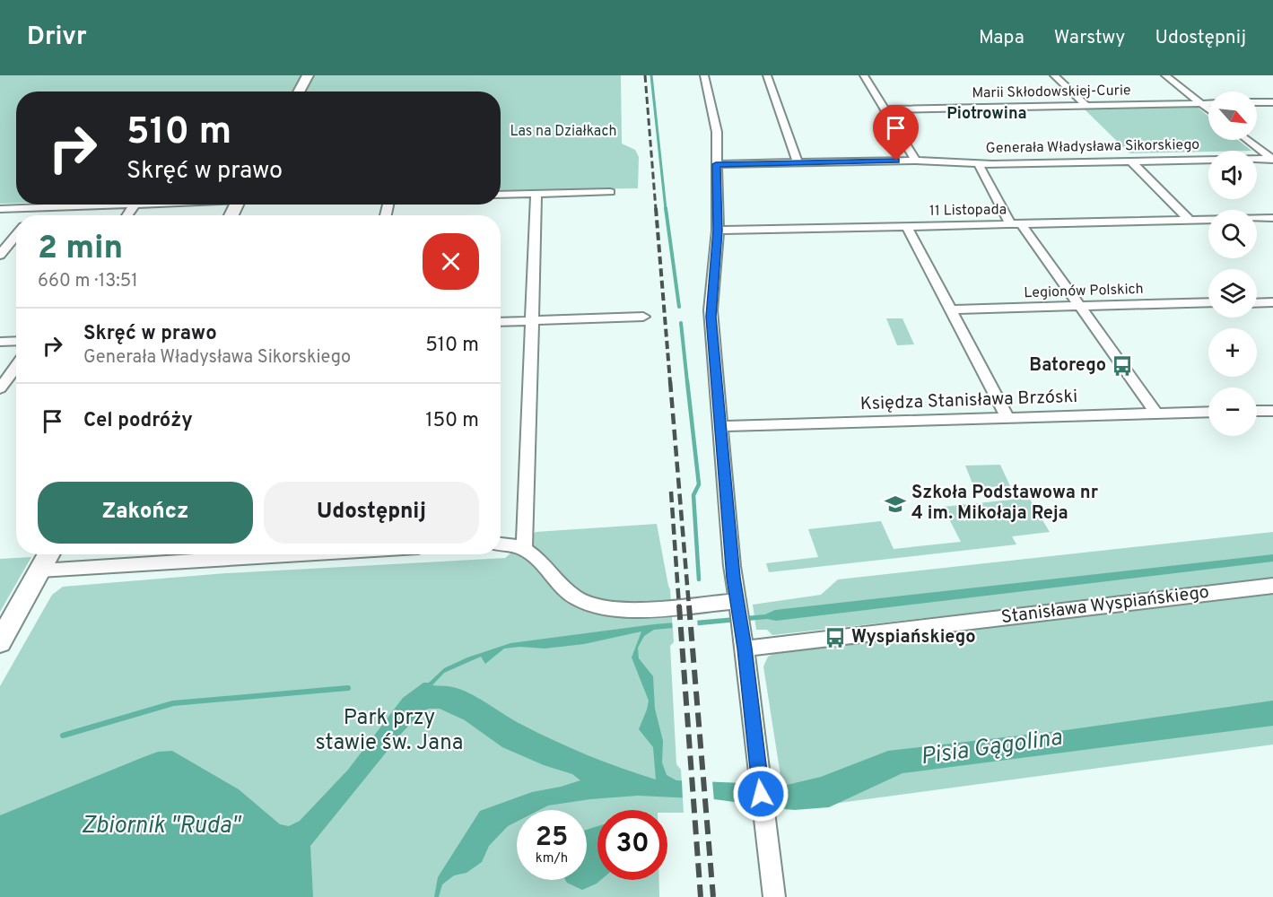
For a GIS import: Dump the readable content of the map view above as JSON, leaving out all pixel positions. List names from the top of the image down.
{
  "streets": {
    "street": [
      "Marii Skłodowskiej-Curie",
      "Generała Władysława Sikorskiego",
      "11 Listopada",
      "Legionów Polskich",
      "Księdza Stanisława Brzóski",
      "Stanisława Wyspiańskiego"
    ]
  },
  "crossings": [
    ["Generała Władysława Sikorskiego", "11 Listopada"],
    ["Generała Władysława Sikorskiego", "Legionów Polskich"],
    ["Generała Władysława Sikorskiego", "Księdza Stanisława Brzóski"]
  ],
  "districts": ["Piotrowina"],
  "water": ["Pisia Gągolina", "Zbiornik \"Ruda\""],
  "parks": ["Las na Działkach", "Park przy stawie św. Jana"],
  "places": {
    "bus stop": ["Batorego", "Wyspiańskiego"],
    "school or university": ["Szkoła Podstawowa nr 4 im. Mikołaja Reja"]
  },
  "north": "bottom right",
  "page": {
    "header": "Drivr",
    "nav": ["Mapa", "Warstwy", "Udostępnij"],
    "map_buttons": ["+", "−"],
    "turn": ["510 m", "Skręć w prawo"],
    "heading": ["2 min", "660 m · 13:51"],
    "list": [
      {
        "name": "Skręć w prawo",
        "note": "Generała Władysława Sikorskiego",
        "value": "510 m"
      },
      {
        "name": "Cel podróży",
        "value": "150 m"
      }
    ],
    "buttons": ["Zakończ", "Udostępnij"],
    "speed": "25 km/h",
    "limit": "30"
  }
}
